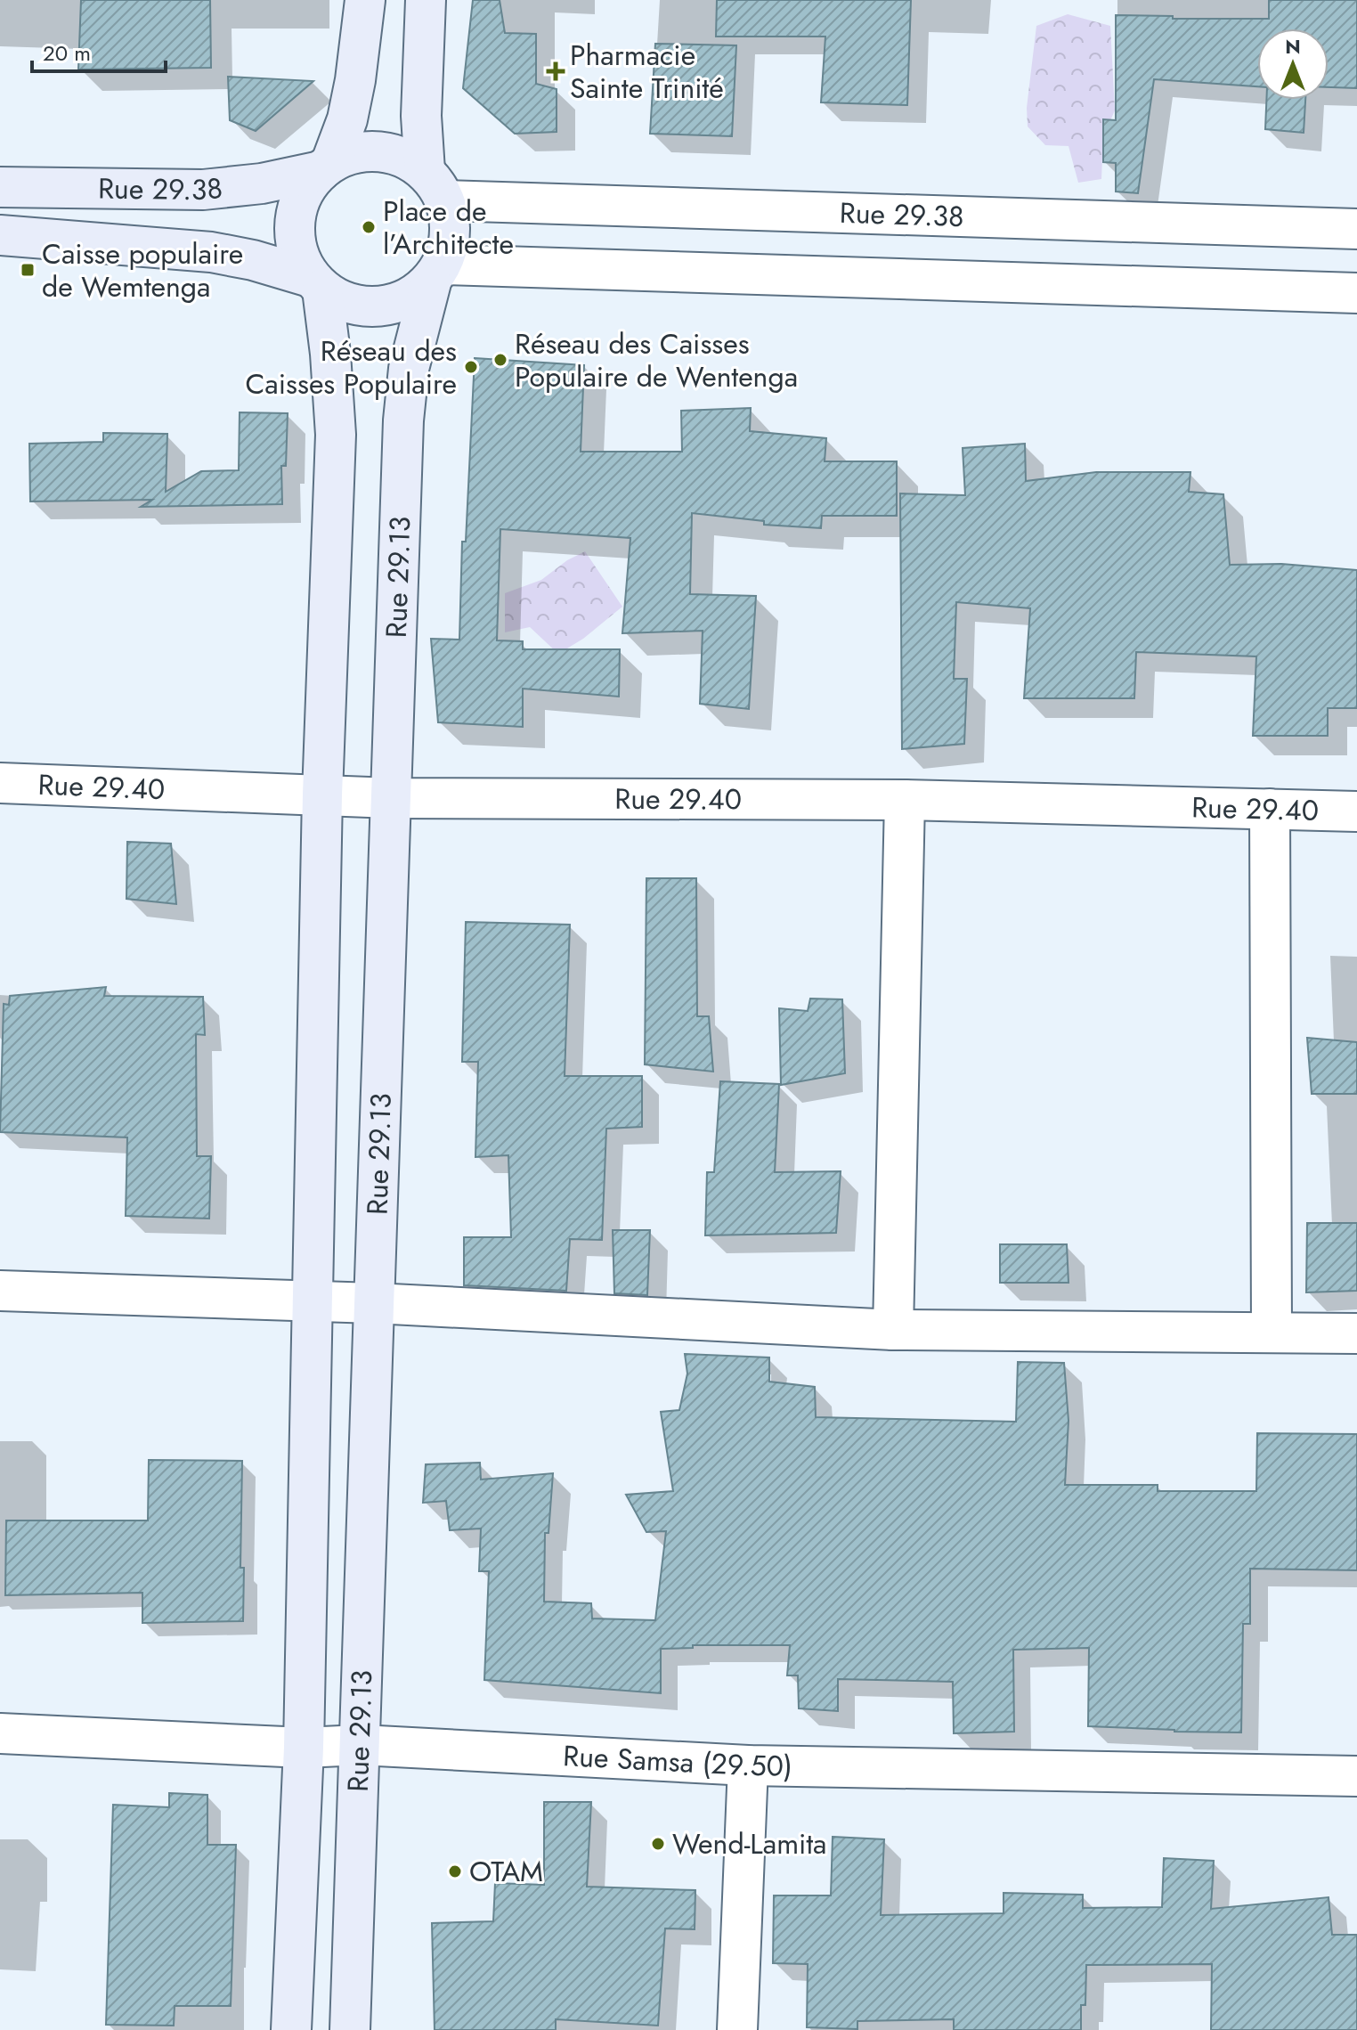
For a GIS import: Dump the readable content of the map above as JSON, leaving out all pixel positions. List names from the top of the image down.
{
  "streets": {
    "main road": ["Rue 29.38", "Rue 29.13"],
    "street": ["Rue 29.40", "Rue Samsa (29.50)"]
  },
  "crossings": [
    ["Rue 29.38", "Rue 29.13"],
    ["Rue 29.13", "Rue 29.40"],
    ["Rue 29.13", "Rue Samsa (29.50)"]
  ],
  "places": {
    "health": ["Pharmacie Sainte Trinité"],
    "other": [
      "Place de l’Architecte",
      "Réseau des Caisses Populaire de Wentenga",
      "Réseau des Caisses Populaire",
      "Wend-Lamita",
      "OTAM"
    ],
    "transit": ["Caisse populaire de Wemtenga"]
  },
  "scale_bar": "20 m",
  "north": "top"
}
